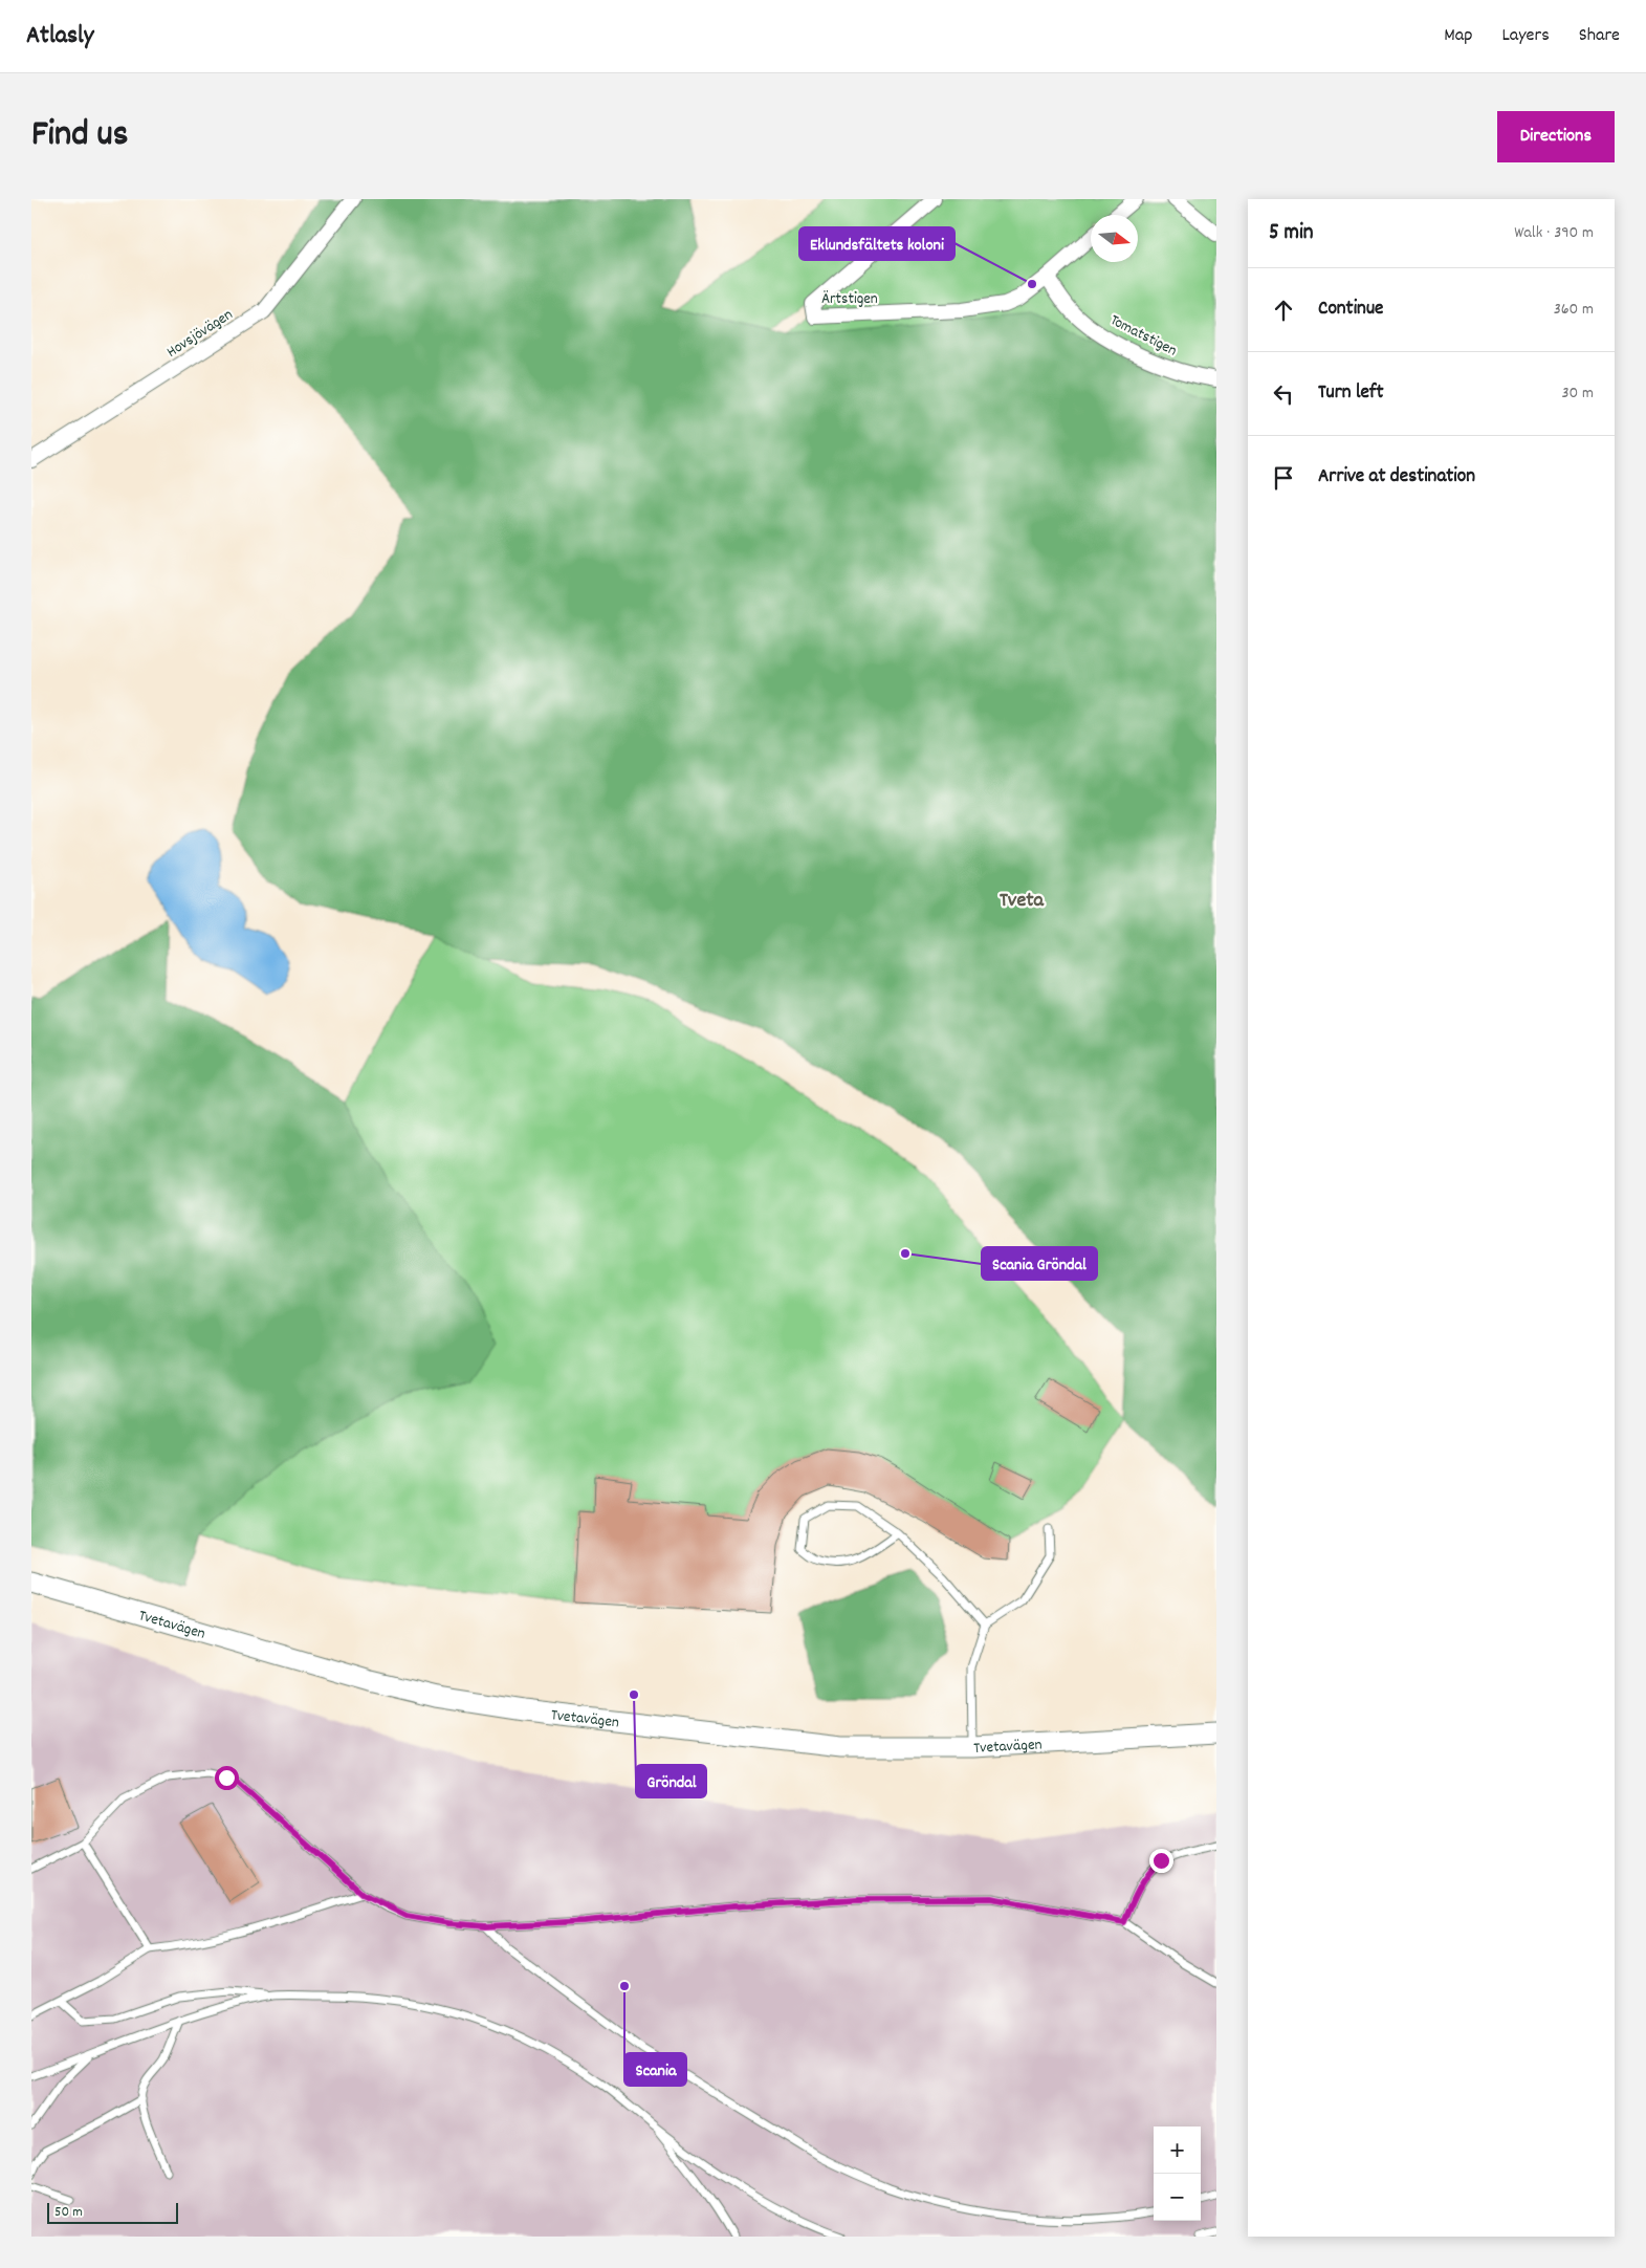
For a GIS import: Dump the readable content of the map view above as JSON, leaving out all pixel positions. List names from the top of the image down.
{
  "streets": {
    "main road": ["Tvetavägen"],
    "street": ["Ärtstigen", "Hovsjövägen", "Tomatstigen"]
  },
  "crossings": [
    ["Ärtstigen", "Tomatstigen"]
  ],
  "districts": ["Tveta"],
  "places": [
    "Eklundsfältets koloni",
    "Scania Gröndal",
    "Gröndal",
    "Scania"
  ],
  "scale_bar": "50 m",
  "north": "right",
  "page": {
    "header": "Atlasly",
    "nav": ["Map", "Layers", "Share"],
    "title": "Find us",
    "buttons": "Directions",
    "heading": ["5 min", "Walk · 390 m"],
    "list": [
      ["Continue", "360 m"],
      ["Turn left", "30 m"],
      "Arrive at destination"
    ],
    "map_buttons": ["+", "−"],
    "scale": "50 m"
  }
}
